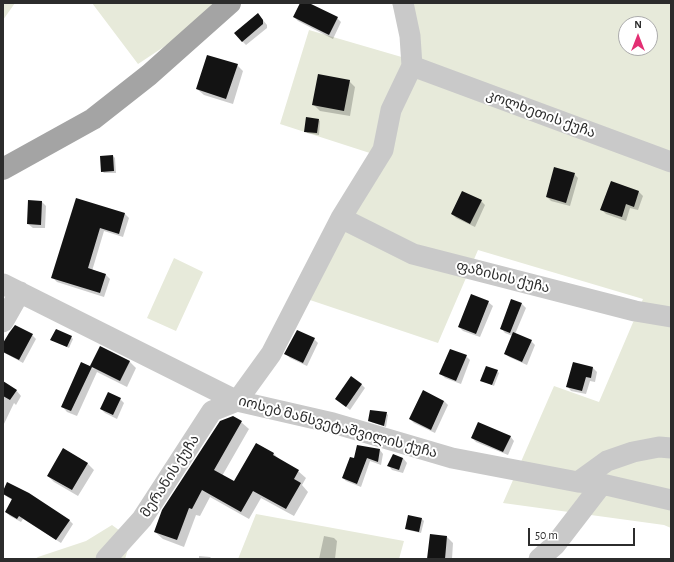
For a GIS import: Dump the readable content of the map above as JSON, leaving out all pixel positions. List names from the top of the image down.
{
  "streets": {
    "street": [
      "კოლხეთის ქუჩა",
      "ფაზისის ქუჩა",
      "იოსებ მანსვეტაშვილის ქუჩა",
      "მერანის ქუჩა"
    ]
  },
  "crossings": [
    ["იოსებ მანსვეტაშვილის ქუჩა", "მერანის ქუჩა"]
  ],
  "scale_bar": "50 m",
  "north": "top"
}
